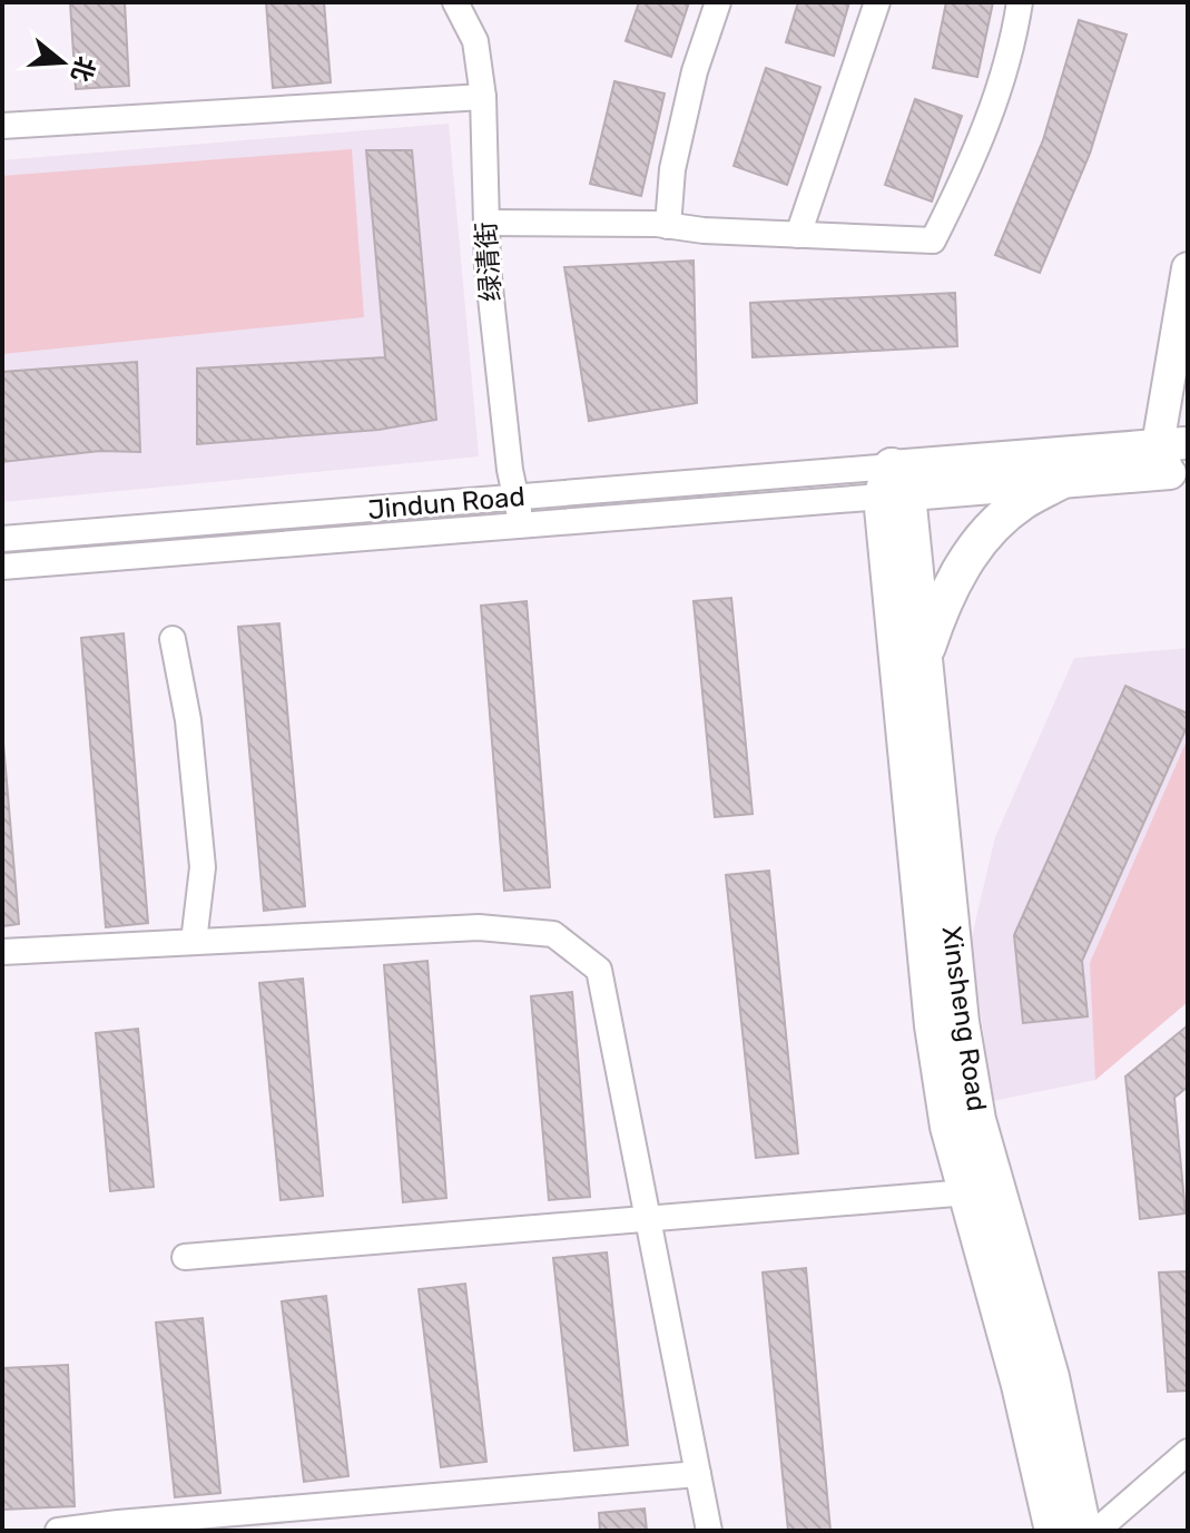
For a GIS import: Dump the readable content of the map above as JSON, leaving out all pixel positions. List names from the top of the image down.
{
  "streets": {
    "main road": ["Xinsheng Road"],
    "street": ["绿清街", "Jindun Road"]
  },
  "crossings": [
    ["绿清街", "Jindun Road"],
    ["Jindun Road", "Xinsheng Road"]
  ],
  "north": "right"
}
